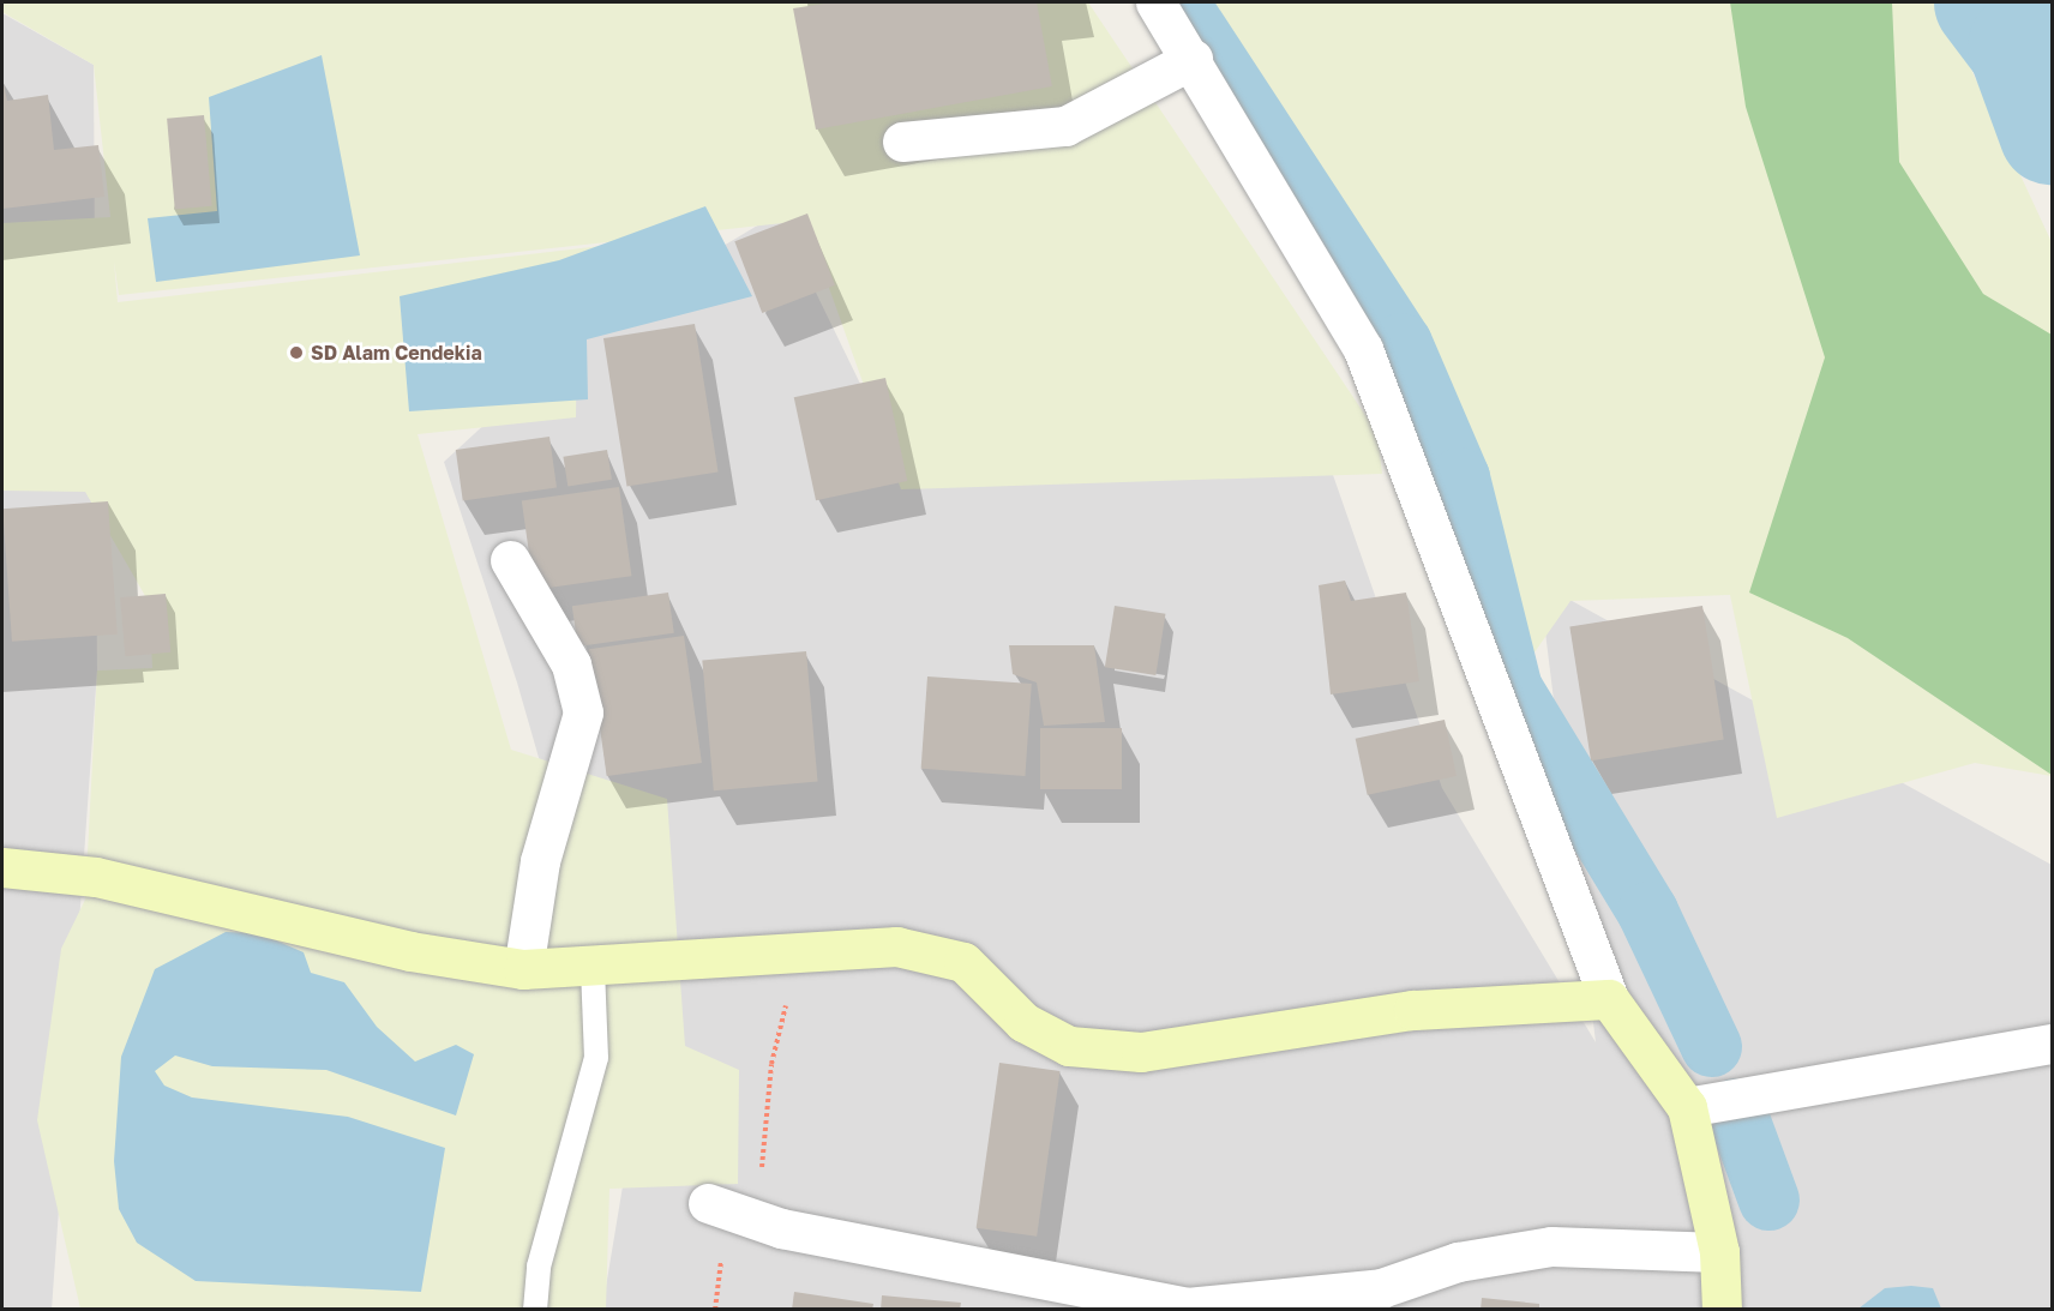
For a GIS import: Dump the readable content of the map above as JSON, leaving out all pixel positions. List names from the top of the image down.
{
  "places": ["SD Alam Cendekia"]
}
